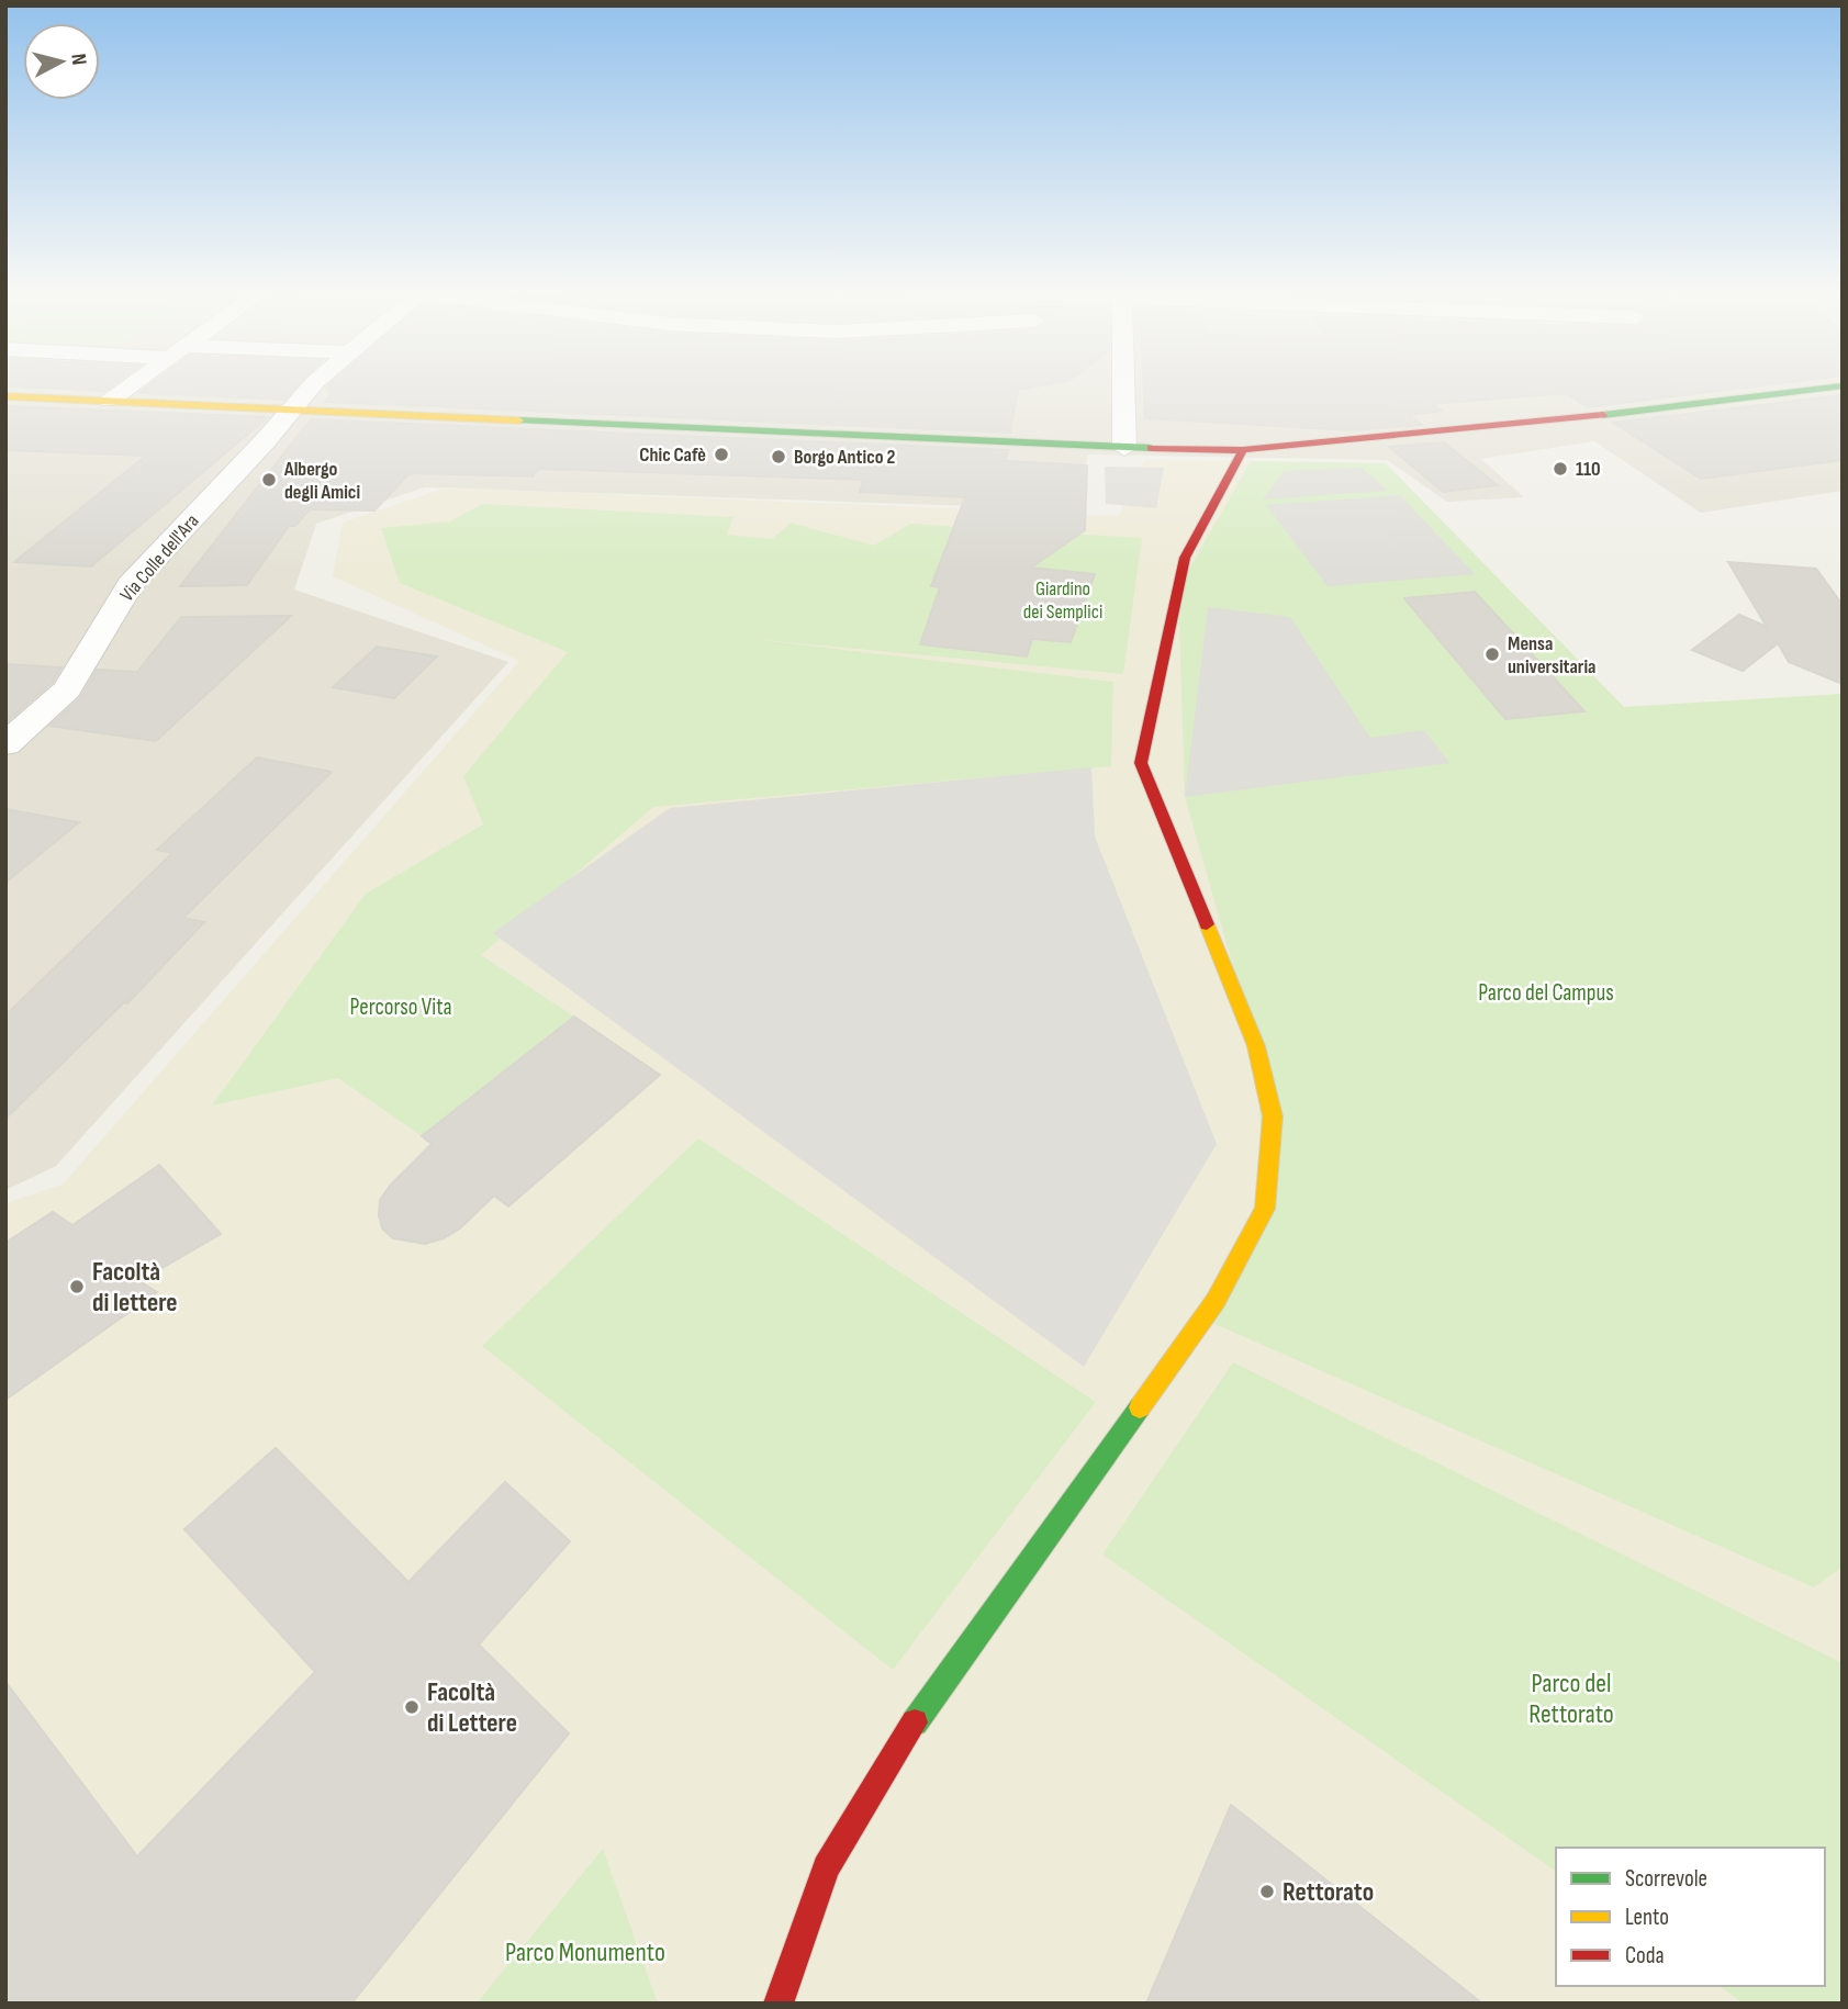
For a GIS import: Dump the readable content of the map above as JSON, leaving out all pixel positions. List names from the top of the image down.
{
  "streets": {
    "street": ["Via Colle dell'Ara"]
  },
  "parks": [
    "Giardino dei Semplici",
    "Parco del Campus",
    "Percorso Vita",
    "Parco del Rettorato",
    "Parco Monumento"
  ],
  "places": [
    "Chic Cafè",
    "Borgo Antico 2",
    "110",
    "Albergo degli Amici",
    "Mensa universitaria",
    "Facoltà di lettere",
    "Facoltà di Lettere",
    "Rettorato"
  ],
  "legend": ["Scorrevole", "Lento", "Coda"],
  "north": "right"
}
